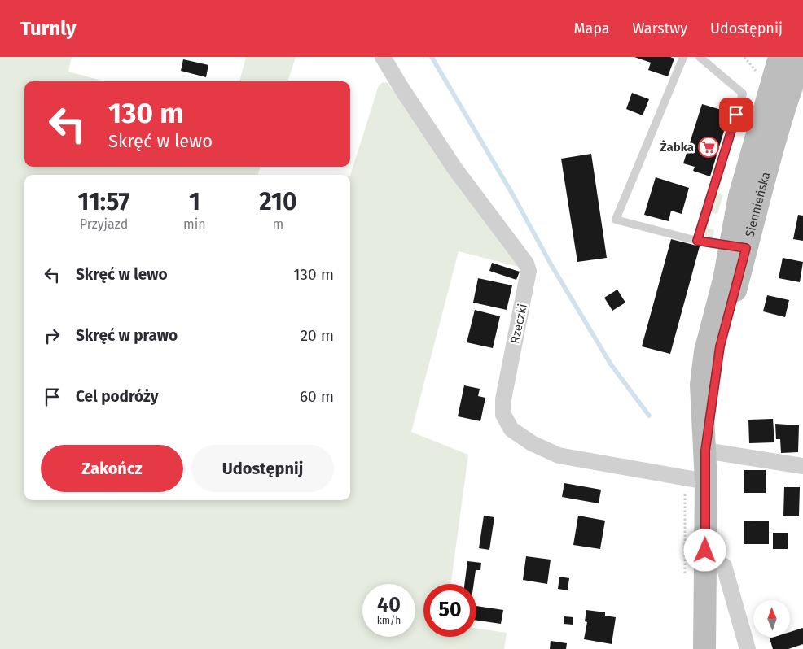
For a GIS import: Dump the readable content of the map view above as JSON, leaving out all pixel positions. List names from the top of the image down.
{
  "streets": {
    "main road": ["Siennieńska"],
    "street": ["Rzeczki"]
  },
  "crossings": [
    ["Siennieńska", "Rzeczki"]
  ],
  "places": {
    "supermarket": ["Żabka"]
  },
  "north": "top",
  "page": {
    "header": "Turnly",
    "nav": ["Mapa", "Warstwy", "Udostępnij"],
    "turn": ["130 m", "Skręć w lewo"],
    "eta": [
      "11:57",
      "Przyjazd",
      "1",
      "min",
      "210",
      "m"
    ],
    "list": [
      {
        "name": "Skręć w lewo",
        "value": "130 m"
      },
      {
        "name": "Skręć w prawo",
        "value": "20 m"
      },
      {
        "name": "Cel podróży",
        "value": "60 m"
      }
    ],
    "buttons": ["Zakończ", "Udostępnij"],
    "speed": "40 km/h",
    "limit": "50"
  }
}
